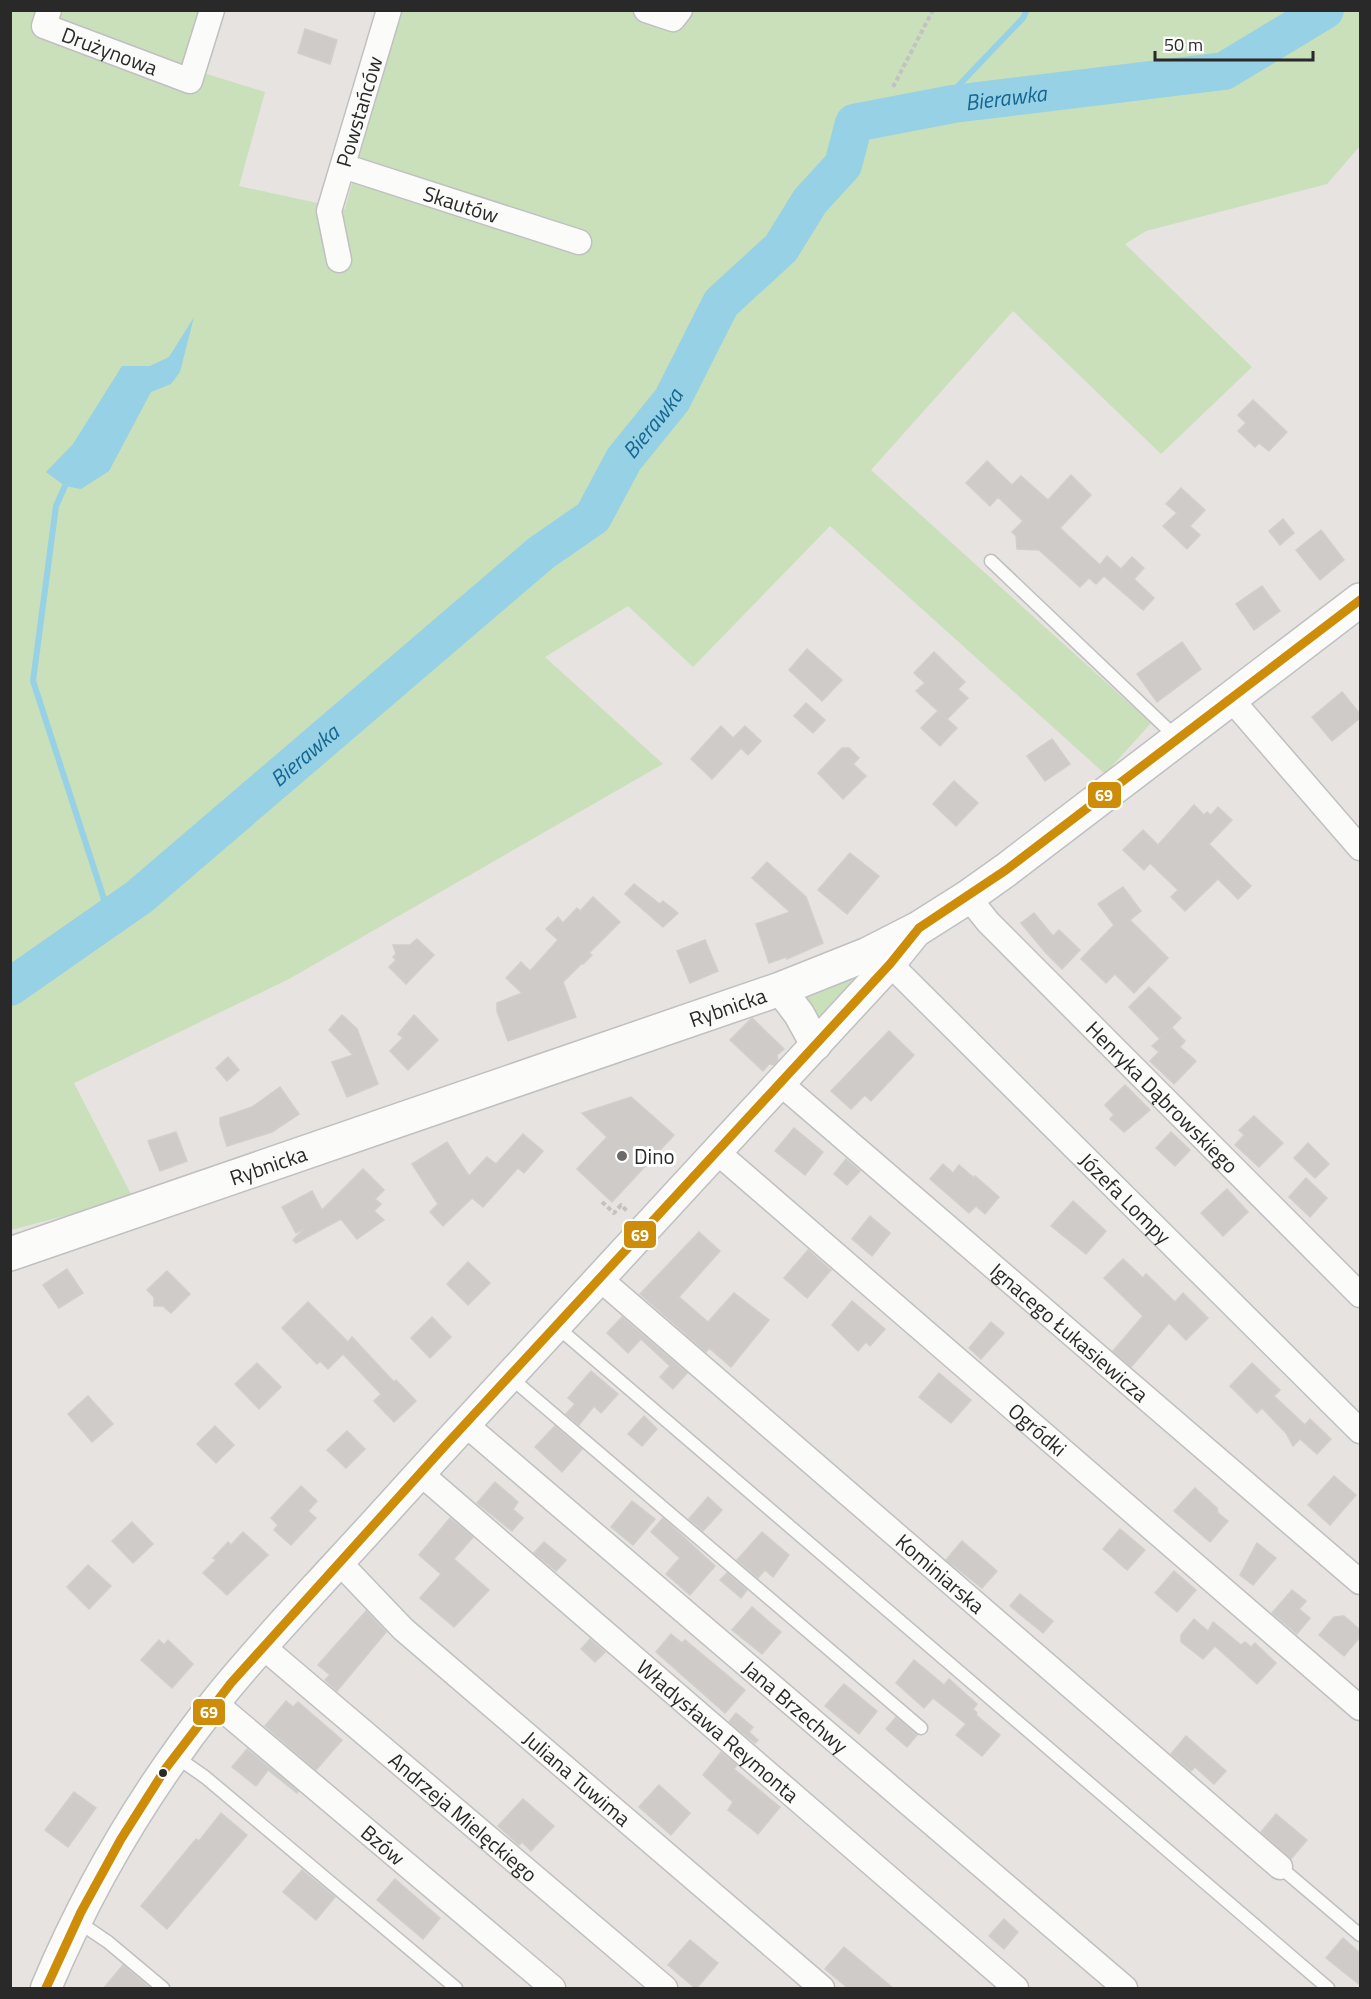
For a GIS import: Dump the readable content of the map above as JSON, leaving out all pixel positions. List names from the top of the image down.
{
  "streets": {
    "main road": ["Rybnicka"],
    "street": [
      "Drużynowa",
      "Powstańców",
      "Skautów",
      "Henryka Dąbrowskiego",
      "Józefa Lompy",
      "Ignacego Łukasiewicza",
      "Ogródki",
      "Kominiarska",
      "Jana Brzechwy",
      "Władysława Reymonta",
      "Juliana Tuwima",
      "Andrzeja Mielęckiego",
      "Bzów"
    ]
  },
  "crossings": [
    ["Powstańców", "Skautów"],
    ["Rybnicka", "Henryka Dąbrowskiego"]
  ],
  "water": ["Bierawka"],
  "places": ["Dino"],
  "lines": ["transit line 69"],
  "scale_bar": "50 m"
}
